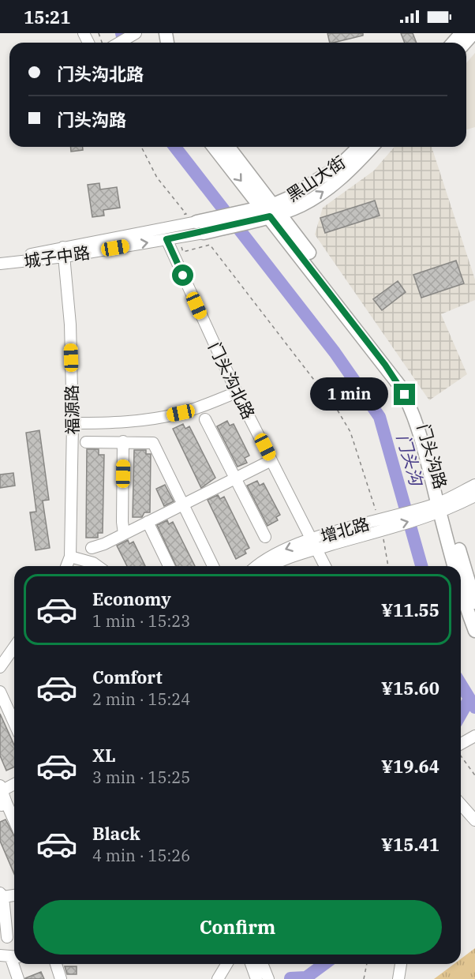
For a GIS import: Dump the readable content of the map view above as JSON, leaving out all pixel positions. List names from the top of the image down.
{
  "streets": {
    "main road": ["黑山大街", "门头沟路"],
    "street": [
      "城子中路",
      "门头沟北路",
      "福源路",
      "增北路"
    ]
  },
  "crossings": [
    ["黑山大街", "门头沟路"],
    ["城子中路", "门头沟北路"],
    ["城子中路", "福源路"],
    ["门头沟北路", "增北路"],
    ["门头沟路", "增北路"]
  ],
  "water": ["门头沟"],
  "page": {
    "status": "15:21",
    "banner": ["门头沟北路", "门头沟路"],
    "bubble": "1 min",
    "list": [
      {
        "name": "Economy",
        "note": "1 min · 15:23",
        "value": "¥11.55"
      },
      {
        "name": "Comfort",
        "note": "2 min · 15:24",
        "value": "¥15.60"
      },
      {
        "name": "XL",
        "note": "3 min · 15:25",
        "value": "¥19.64"
      },
      {
        "name": "Black",
        "note": "4 min · 15:26",
        "value": "¥15.41"
      }
    ],
    "buttons": "Confirm"
  }
}
